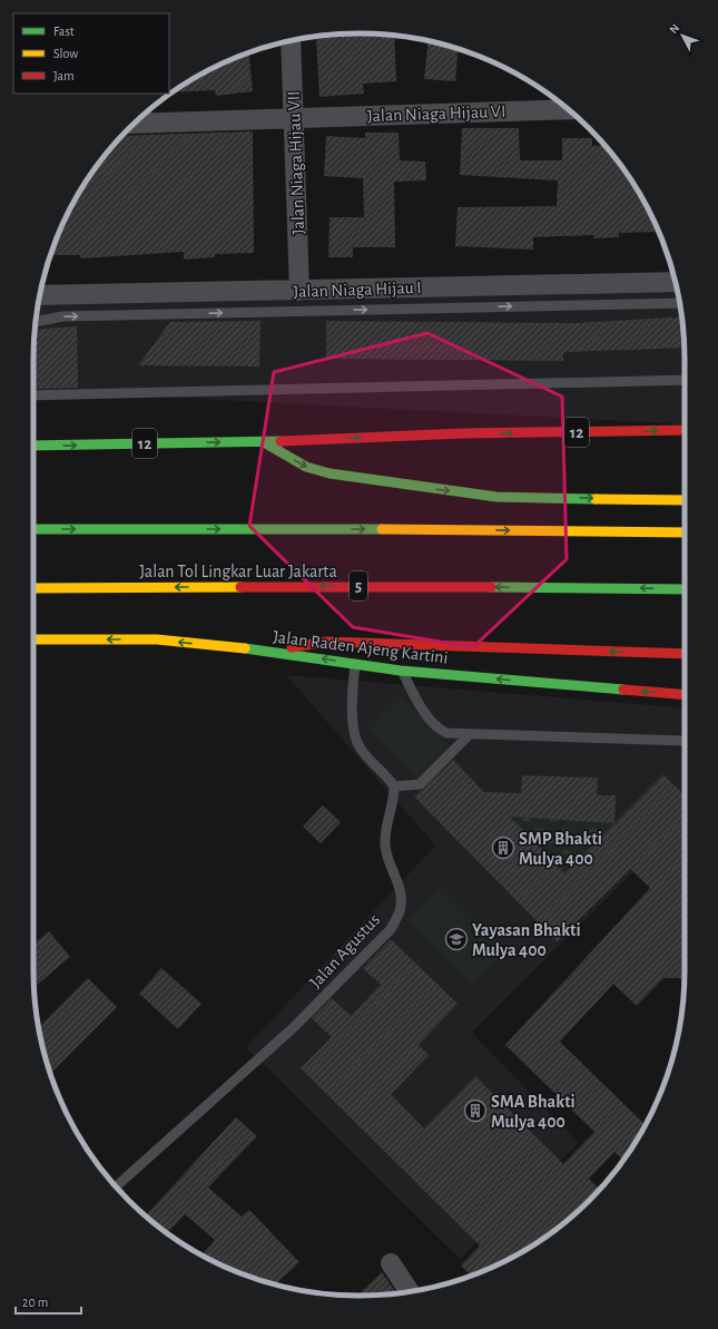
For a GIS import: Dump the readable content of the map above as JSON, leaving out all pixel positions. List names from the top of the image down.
{
  "streets": {
    "highway": [
      "12",
      "Jalan Tol Lingkar Luar Jakarta",
      "5",
      "Jalan Raden Ajeng Kartini"
    ],
    "street": ["Jalan Niaga Hijau VI", "Jalan Niaga Hijau VII", "Jalan Niaga Hijau I"],
    "lane": ["Jalan Agustus"]
  },
  "crossings": [
    ["Jalan Niaga Hijau VI", "Jalan Niaga Hijau VII"],
    ["Jalan Niaga Hijau VII", "Jalan Niaga Hijau I"]
  ],
  "places": {
    "building": ["SMP Bhakti Mulya 400", "SMA Bhakti Mulya 400"],
    "school or university": ["Yayasan Bhakti Mulya 400"]
  },
  "legend": ["Fast", "Slow", "Jam"],
  "scale_bar": "20 m",
  "north": "top left"
}
